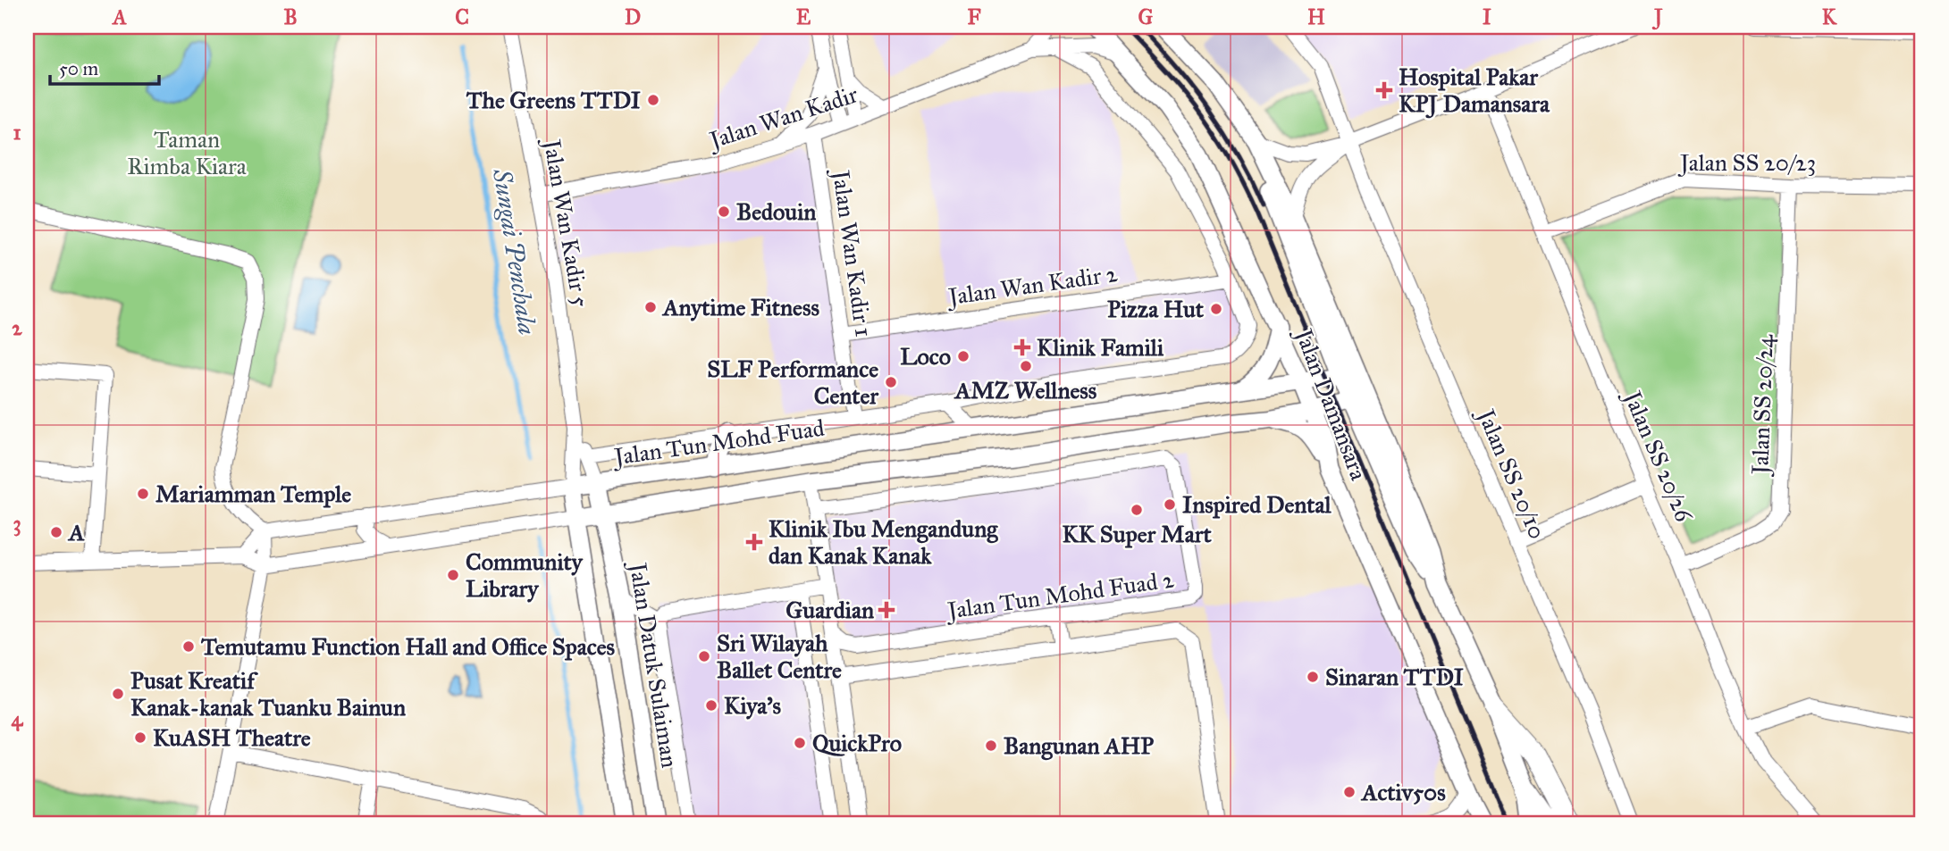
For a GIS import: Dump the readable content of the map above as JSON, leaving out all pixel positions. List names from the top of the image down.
{
  "streets": {
    "main road": ["Jalan Damansara", "Jalan Tun Mohd Fuad", "Jalan Datuk Sulaiman"],
    "street": [
      "Jalan Wan Kadir",
      "Jalan SS 20/23",
      "Jalan Wan Kadir 5",
      "Jalan Wan Kadir 1",
      "Jalan Wan Kadir 2",
      "Jalan SS 20/24",
      "Jalan SS 20/26",
      "Jalan SS 20/10",
      "Jalan Tun Mohd Fuad 2"
    ]
  },
  "crossings": [
    ["Jalan Wan Kadir", "Jalan Wan Kadir 5"],
    ["Jalan Wan Kadir", "Jalan Wan Kadir 1"],
    ["Jalan Wan Kadir", "Jalan Damansara"],
    ["Jalan Wan Kadir", "Jalan Tun Mohd Fuad"],
    ["Jalan SS 20/23", "Jalan SS 20/24"],
    ["Jalan SS 20/23", "Jalan SS 20/26"],
    ["Jalan Wan Kadir 5", "Jalan Tun Mohd Fuad"],
    ["Jalan Wan Kadir 5", "Jalan Datuk Sulaiman"],
    ["Jalan Wan Kadir 1", "Jalan Wan Kadir 2"],
    ["Jalan Wan Kadir 1", "Jalan Tun Mohd Fuad"],
    ["Jalan Wan Kadir 2", "Jalan Tun Mohd Fuad"],
    ["Jalan Damansara", "Jalan Tun Mohd Fuad"],
    ["Jalan SS 20/24", "Jalan SS 20/26"],
    ["Jalan Tun Mohd Fuad", "Jalan Datuk Sulaiman"]
  ],
  "water": ["Sungai Penchala"],
  "parks": ["Taman Rimba Kiara"],
  "places": {
    "health": [
      "Hospital Pakar KPJ Damansara",
      "Klinik Famili",
      "Klinik Ibu Mengandung dan Kanak Kanak",
      "Guardian"
    ],
    "other": [
      "The Greens TTDI",
      "Bedouin",
      "Anytime Fitness",
      "Pizza Hut",
      "Loco",
      "AMZ Wellness",
      "SLF Performance Center",
      "Mariamman Temple",
      "Inspired Dental",
      "KK Super Mart",
      "A",
      "Community Library",
      "Temutamu Function Hall and Office Spaces",
      "Sri Wilayah Ballet Centre",
      "Sinaran TTDI",
      "Pusat Kreatif Kanak-kanak Tuanku Bainun",
      "Kiya's",
      "KuASH Theatre",
      "QuickPro",
      "Bangunan AHP",
      "Activ50s"
    ]
  },
  "scale_bar": "50 m",
  "grid": {
    "columns": [
      "A",
      "B",
      "C",
      "D",
      "E",
      "F",
      "G",
      "H",
      "I",
      "J",
      "K"
    ],
    "rows": [
      "1",
      "2",
      "3",
      "4"
    ]
  }
}
